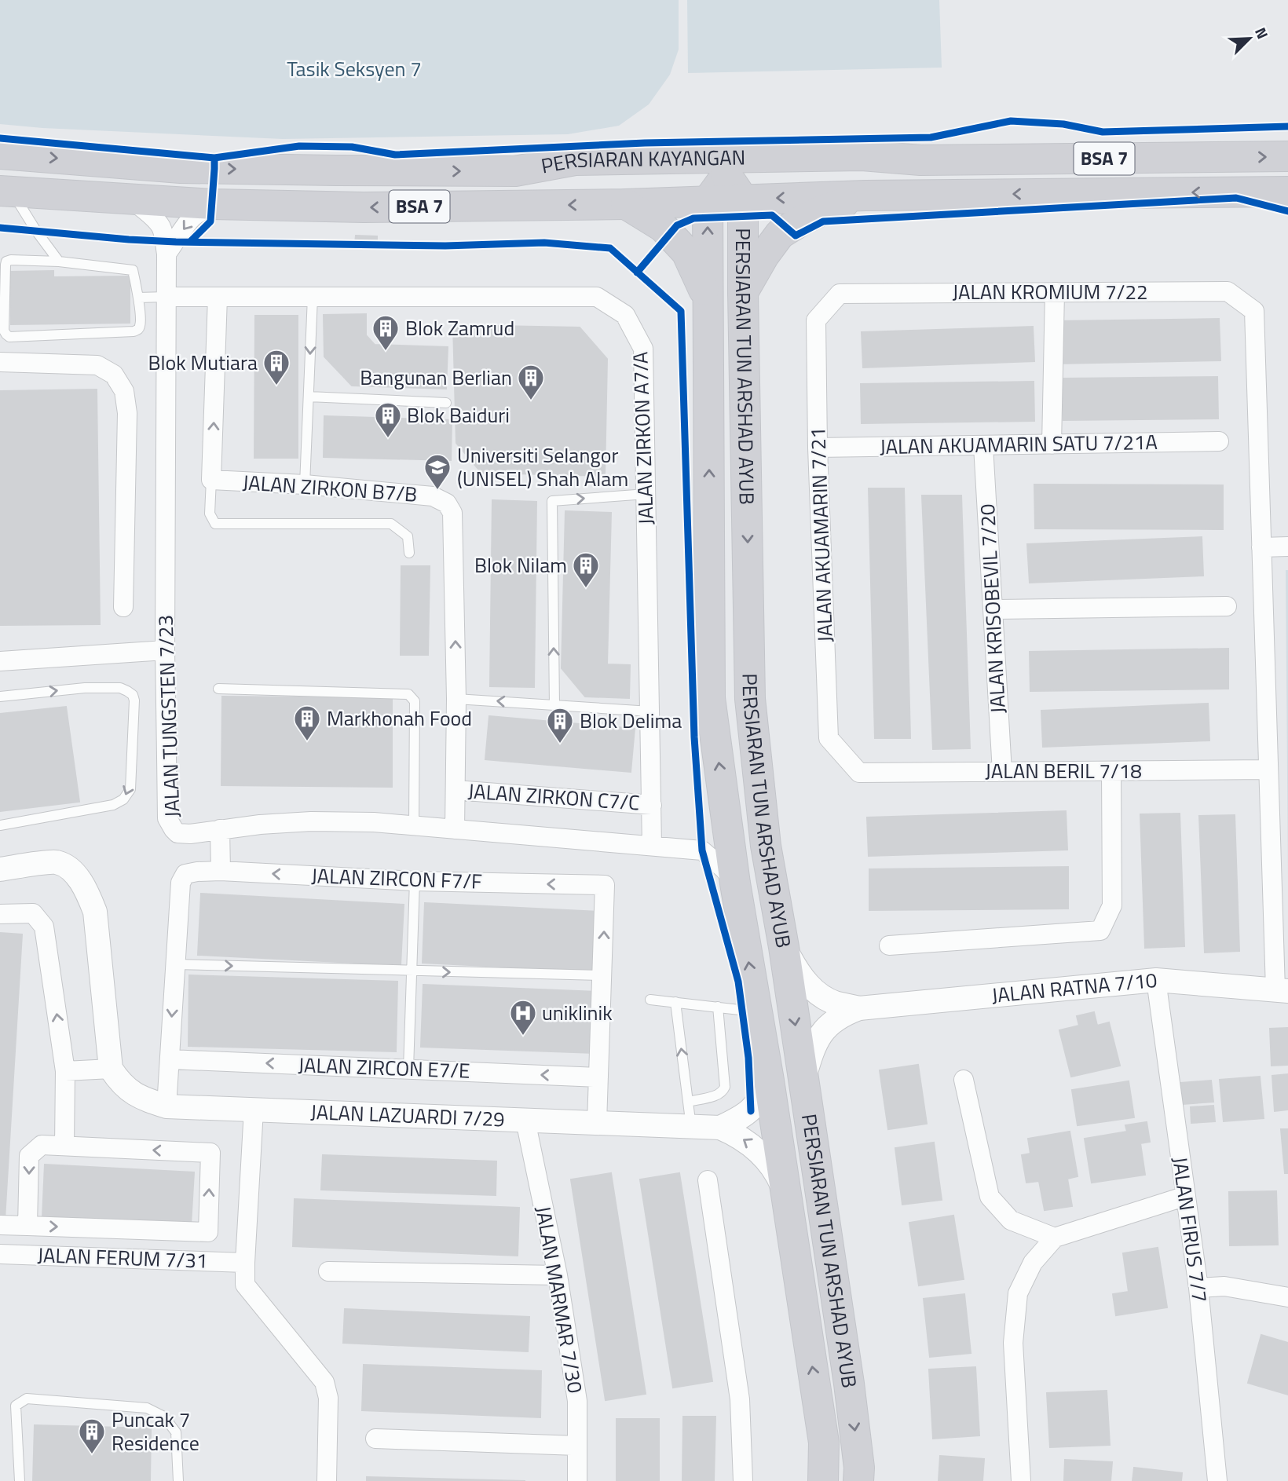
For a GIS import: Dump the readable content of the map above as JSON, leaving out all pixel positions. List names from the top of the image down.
{
  "streets": {
    "main road": ["BSA 7", "PERSIARAN KAYANGAN", "PERSIARAN TUN ARSHAD AYUB"],
    "street": [
      "JALAN KROMIUM 7/22",
      "JALAN ZIRKON A7/A",
      "JALAN AKUAMARIN SATU 7/21A",
      "JALAN ZIRKON B7/B",
      "JALAN AKUAMARIN 7/21",
      "JALAN KRISOBEVIL 7/20",
      "JALAN TUNGSTEN 7/23",
      "JALAN BERIL 7/18",
      "JALAN ZIRKON C7/C",
      "JALAN ZIRCON F7/F",
      "JALAN RATNA 7/10",
      "JALAN ZIRCON E7/E",
      "JALAN LAZUARDI 7/29",
      "JALAN FIRUS 7/7",
      "JALAN FERUM 7/31",
      "JALAN MARMAR 7/30"
    ]
  },
  "crossings": [
    ["PERSIARAN KAYANGAN", "PERSIARAN TUN ARSHAD AYUB"],
    ["PERSIARAN KAYANGAN", "JALAN TUNGSTEN 7/23"],
    ["JALAN KROMIUM 7/22", "JALAN AKUAMARIN 7/21"],
    ["PERSIARAN TUN ARSHAD AYUB", "JALAN RATNA 7/10"],
    ["JALAN ZIRKON A7/A", "JALAN TUNGSTEN 7/23"],
    ["JALAN ZIRKON A7/A", "JALAN ZIRKON C7/C"],
    ["JALAN AKUAMARIN SATU 7/21A", "JALAN AKUAMARIN 7/21"],
    ["JALAN AKUAMARIN SATU 7/21A", "JALAN KRISOBEVIL 7/20"],
    ["JALAN ZIRKON B7/B", "JALAN TUNGSTEN 7/23"],
    ["JALAN ZIRKON B7/B", "JALAN ZIRKON C7/C"],
    ["JALAN AKUAMARIN 7/21", "JALAN BERIL 7/18"],
    ["JALAN KRISOBEVIL 7/20", "JALAN BERIL 7/18"],
    ["JALAN ZIRCON F7/F", "JALAN ZIRCON E7/E"],
    ["JALAN ZIRCON F7/F", "JALAN LAZUARDI 7/29"],
    ["JALAN RATNA 7/10", "JALAN FIRUS 7/7"],
    ["JALAN LAZUARDI 7/29", "JALAN MARMAR 7/30"]
  ],
  "one_way": ["JALAN ZIRCON E7/E"],
  "parks": ["Tasik Seksyen 7"],
  "places": {
    "building": [
      "Blok Zamrud",
      "Blok Mutiara",
      "Bangunan Berlian",
      "Blok Baiduri",
      "Blok Nilam",
      "Markhonah Food",
      "Blok Delima",
      "Puncak 7 Residence"
    ],
    "school or university": ["Universiti Selangor (UNISEL) Shah Alam"],
    "hospital": ["uniklinik"]
  },
  "north": "top right"
}
